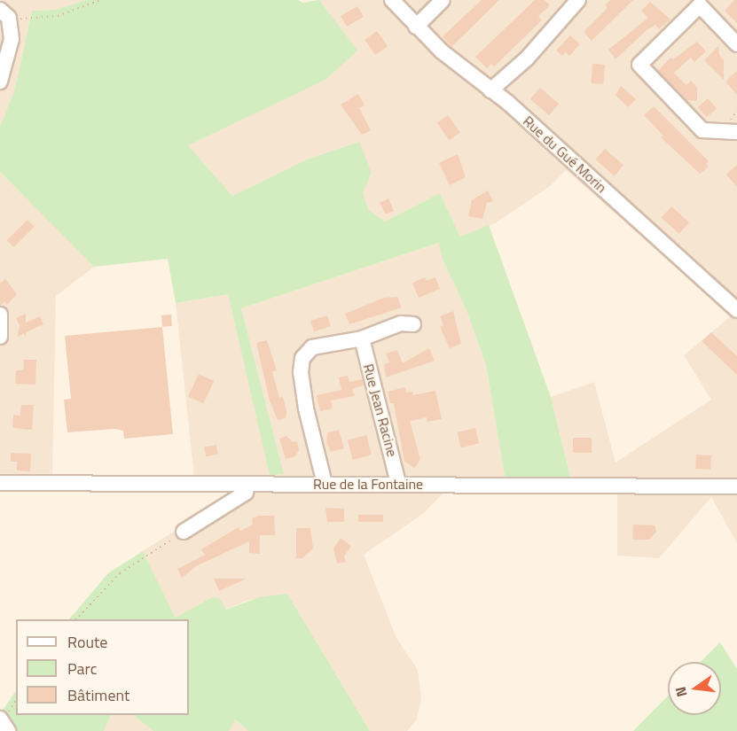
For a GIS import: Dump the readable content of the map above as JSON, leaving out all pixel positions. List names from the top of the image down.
{
  "streets": {
    "street": ["Rue du Gué Morin", "Rue Jean Racine", "Rue de la Fontaine"]
  },
  "crossings": [
    ["Rue Jean Racine", "Rue de la Fontaine"]
  ],
  "legend": ["Route", "Parc", "Bâtiment"],
  "north": "left"
}
